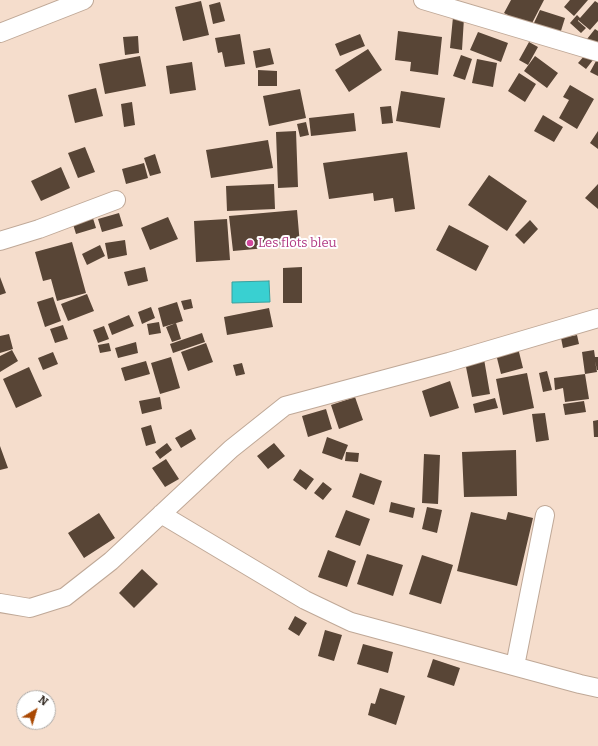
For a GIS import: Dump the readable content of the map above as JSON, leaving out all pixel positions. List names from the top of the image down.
{
  "places": ["Les flots bleu"],
  "north": "top right"
}
